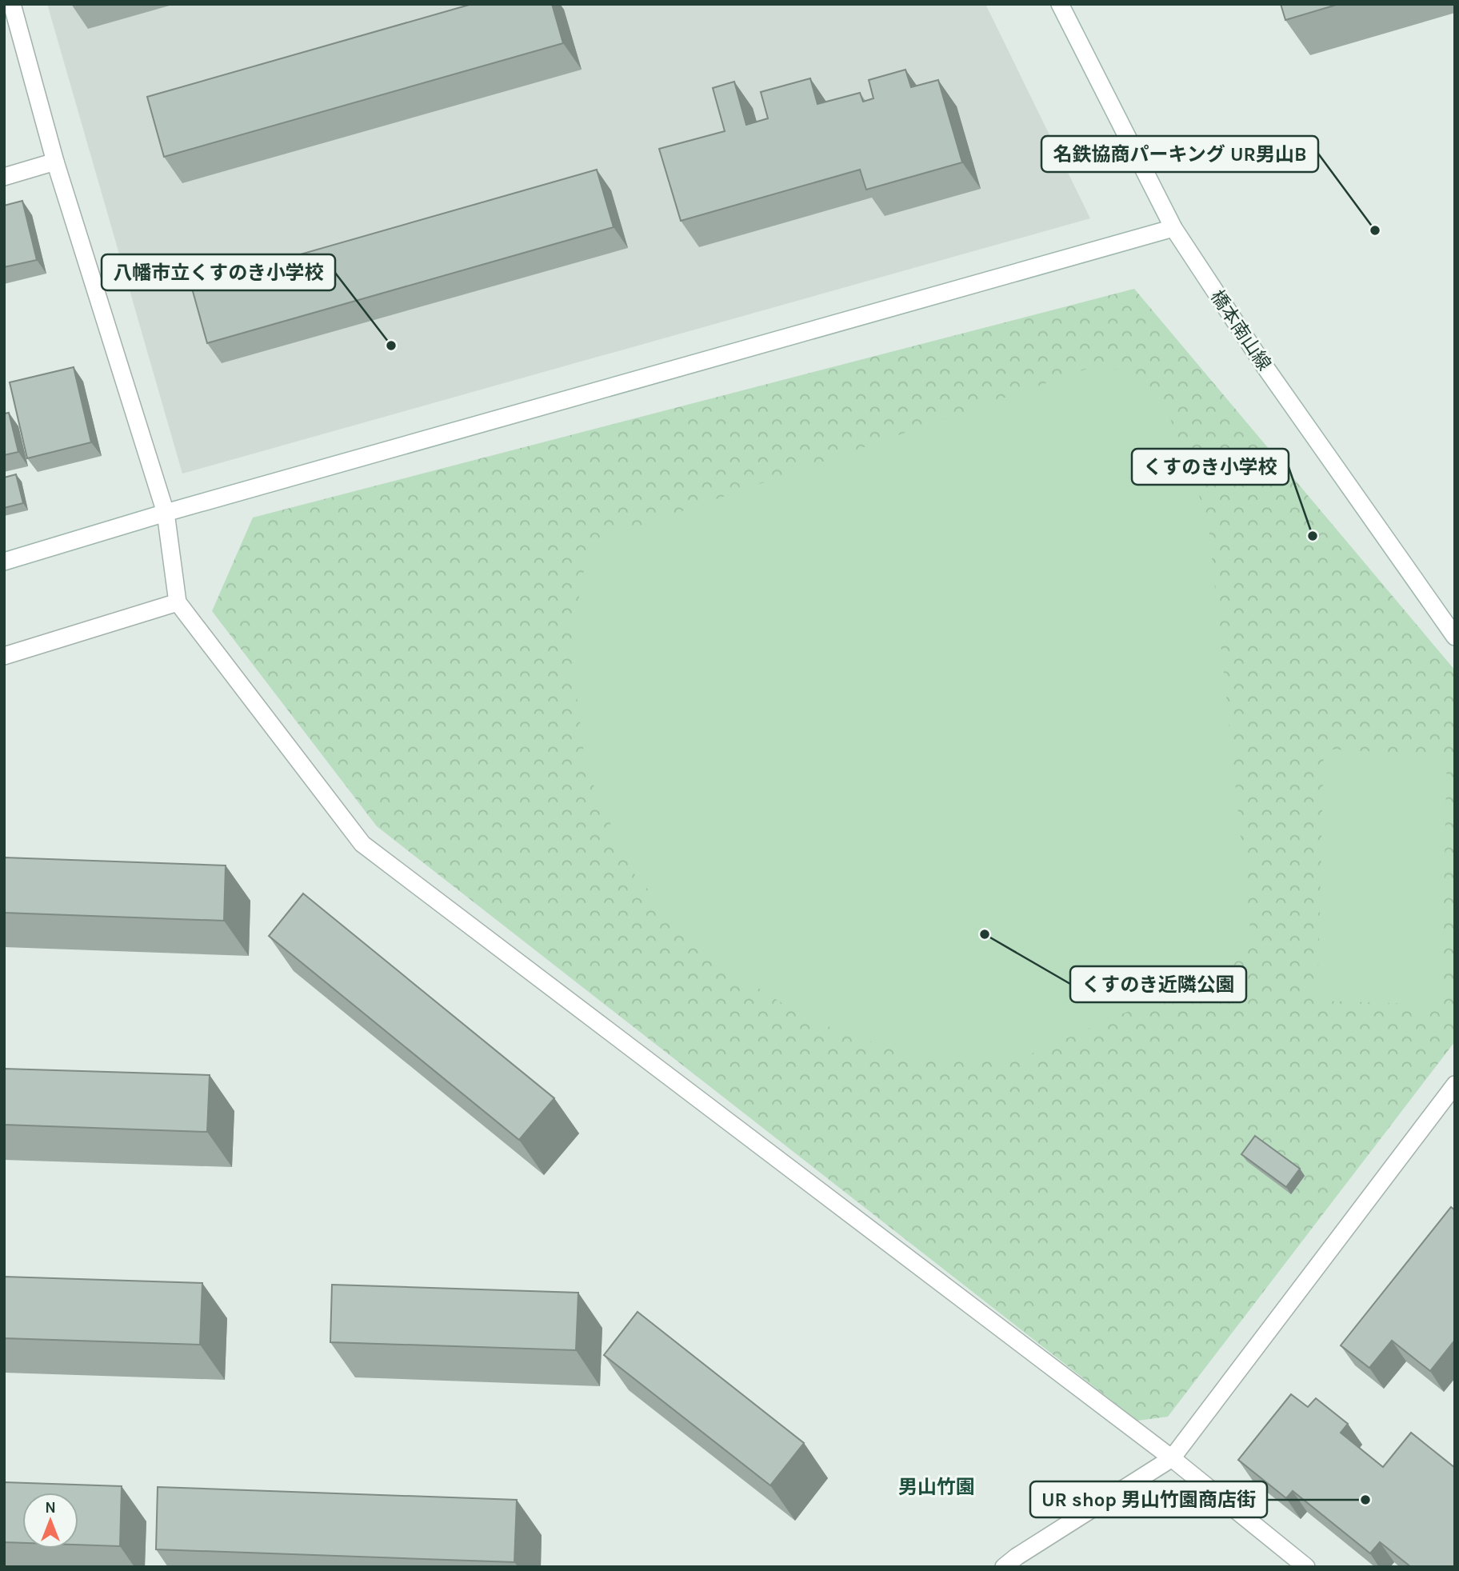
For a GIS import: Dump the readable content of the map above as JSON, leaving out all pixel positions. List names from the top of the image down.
{
  "streets": {
    "street": ["橋本南山線"]
  },
  "districts": ["男山竹園"],
  "places": [
    "名鉄協商パーキング UR男山B",
    "八幡市立くすのき小学校",
    "くすのき小学校",
    "くすのき近隣公園",
    "UR shop 男山竹園商店街"
  ],
  "north": "top"
}
